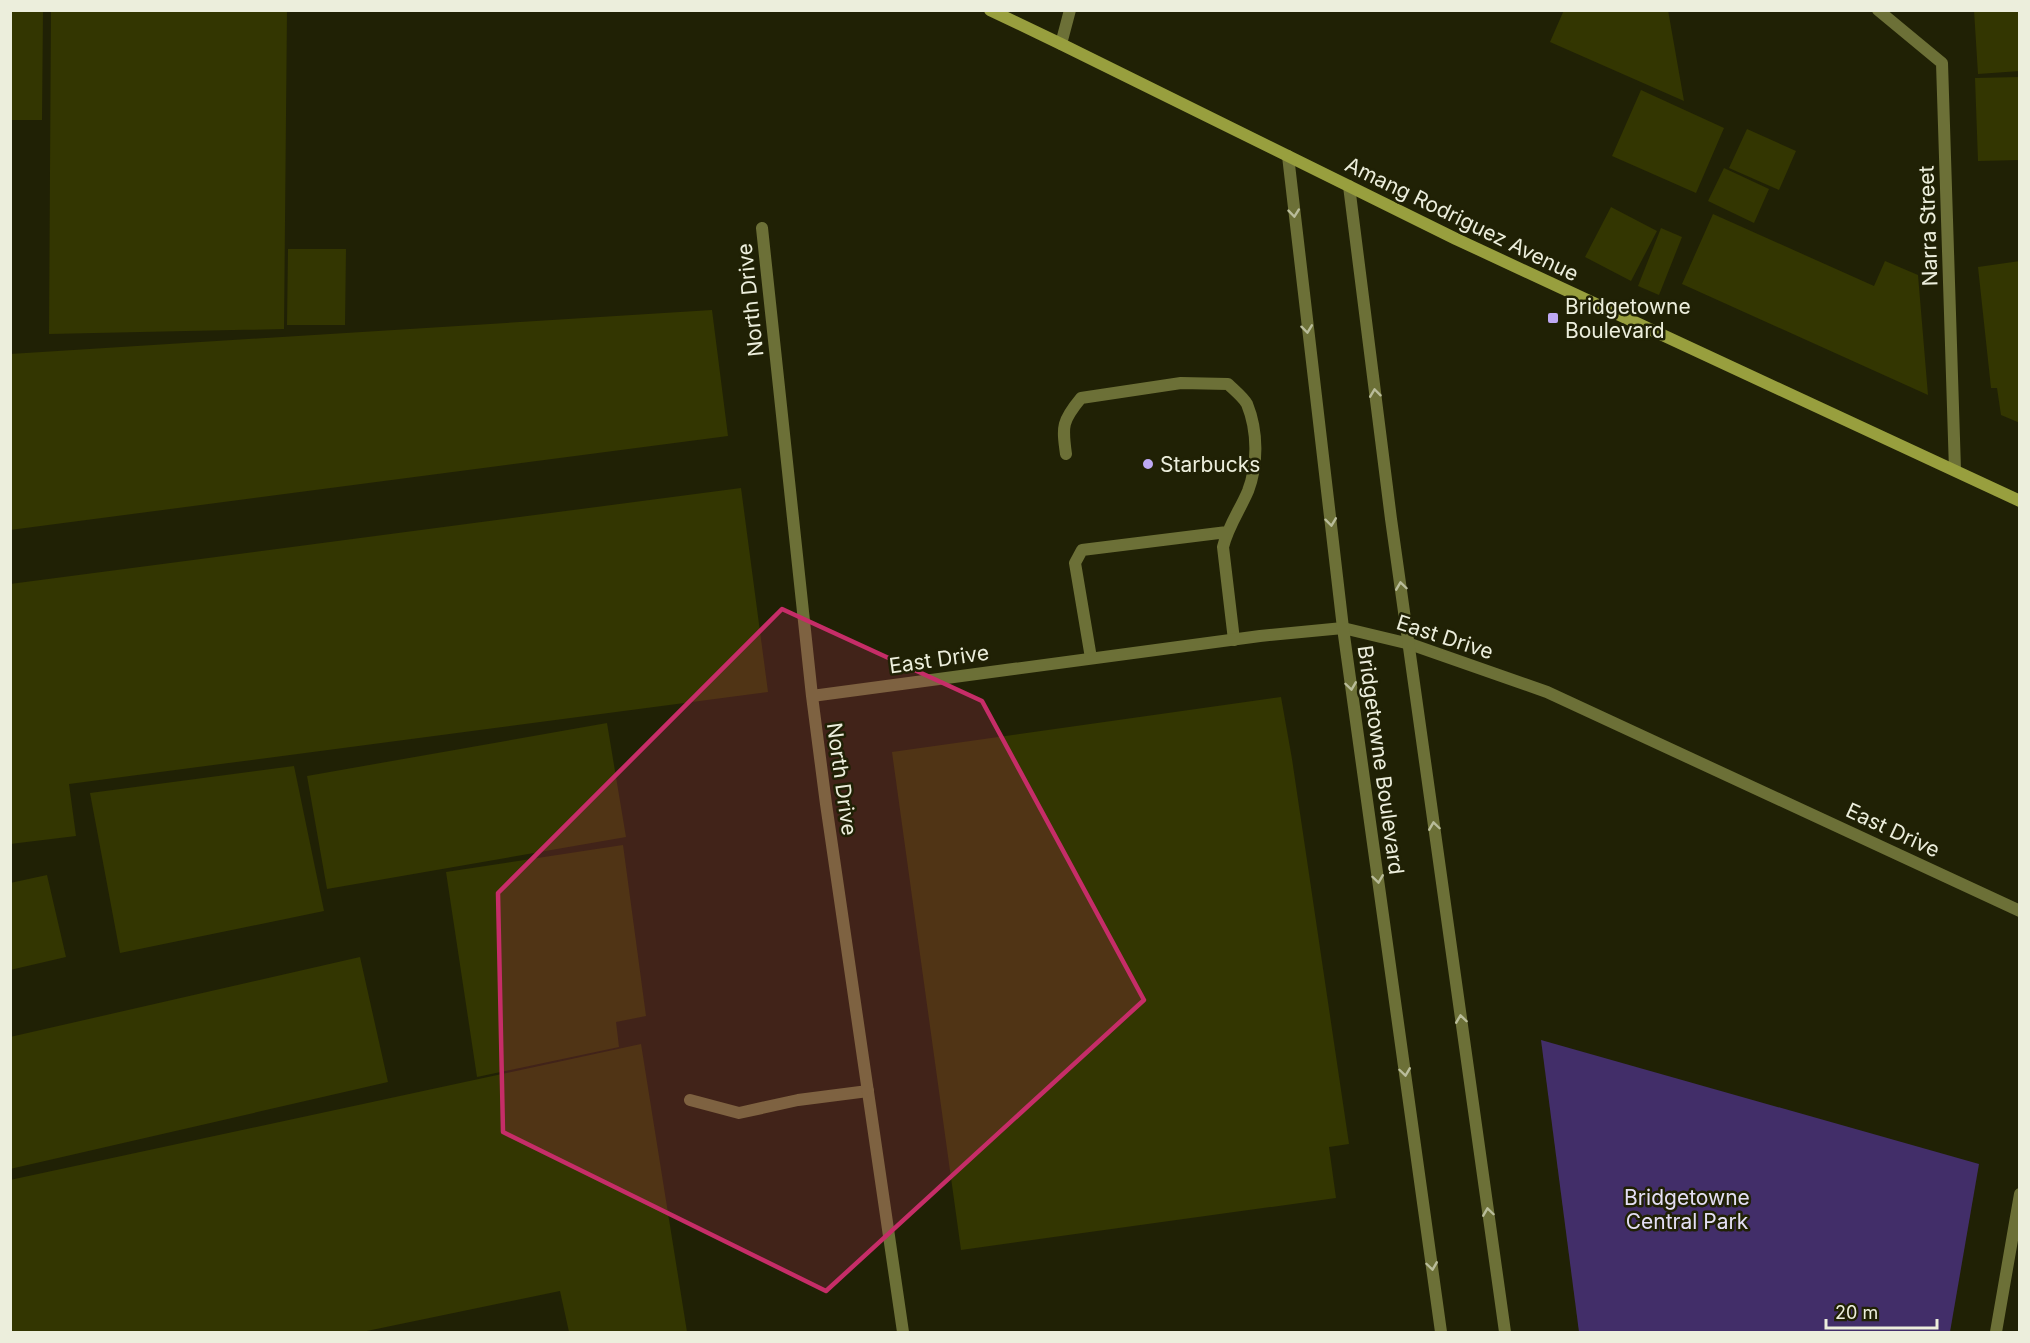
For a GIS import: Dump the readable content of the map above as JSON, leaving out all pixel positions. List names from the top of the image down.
{
  "streets": {
    "main road": ["Amang Rodriguez Avenue"],
    "street": [
      "Narra Street",
      "North Drive",
      "East Drive",
      "Bridgetowne Boulevard"
    ]
  },
  "crossings": [
    ["Amang Rodriguez Avenue", "Narra Street"],
    ["Amang Rodriguez Avenue", "Bridgetowne Boulevard"],
    ["North Drive", "East Drive"],
    ["East Drive", "Bridgetowne Boulevard"]
  ],
  "parks": ["Bridgetowne Central Park"],
  "places": {
    "transit": ["Bridgetowne Boulevard"],
    "other": ["Starbucks"]
  },
  "scale_bar": "20 m"
}
